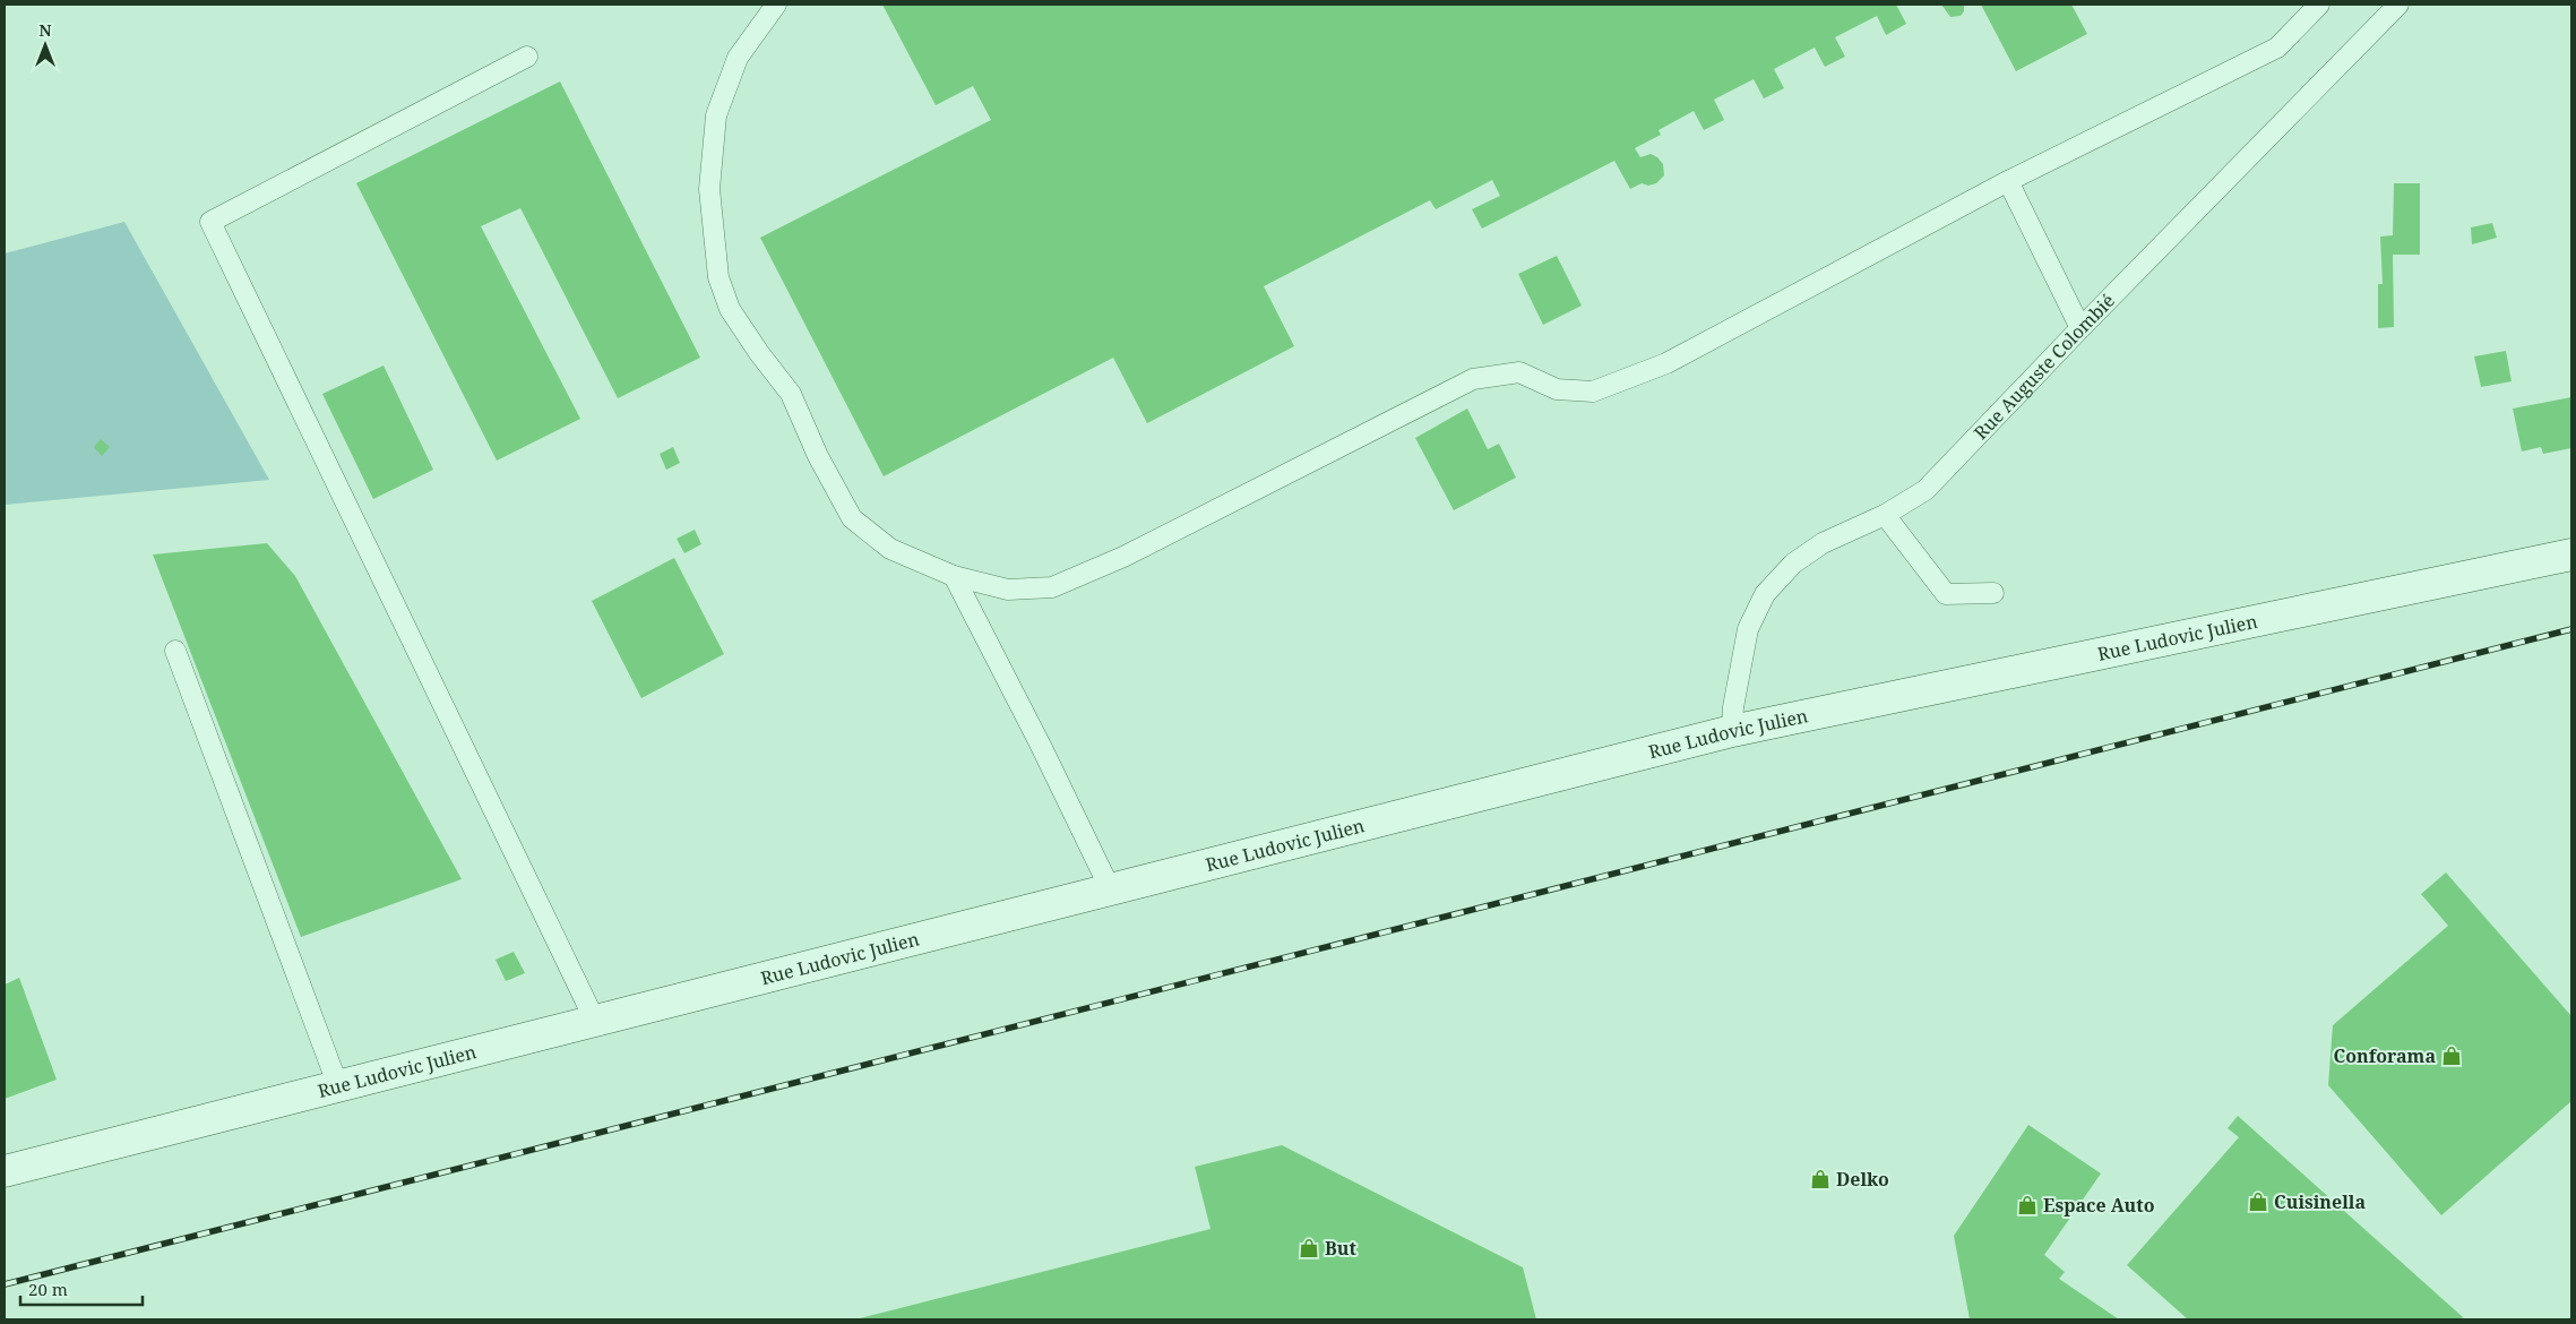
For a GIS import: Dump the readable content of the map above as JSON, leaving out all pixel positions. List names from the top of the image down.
{
  "streets": {
    "main road": ["Rue Ludovic Julien"],
    "lane": ["Rue Auguste Colombié"]
  },
  "crossings": [
    ["Rue Auguste Colombié", "Rue Ludovic Julien"]
  ],
  "places": {
    "shop": [
      "Conforama",
      "Delko",
      "Cuisinella",
      "Espace Auto",
      "But"
    ]
  },
  "scale_bar": "20 m",
  "north": "top"
}
